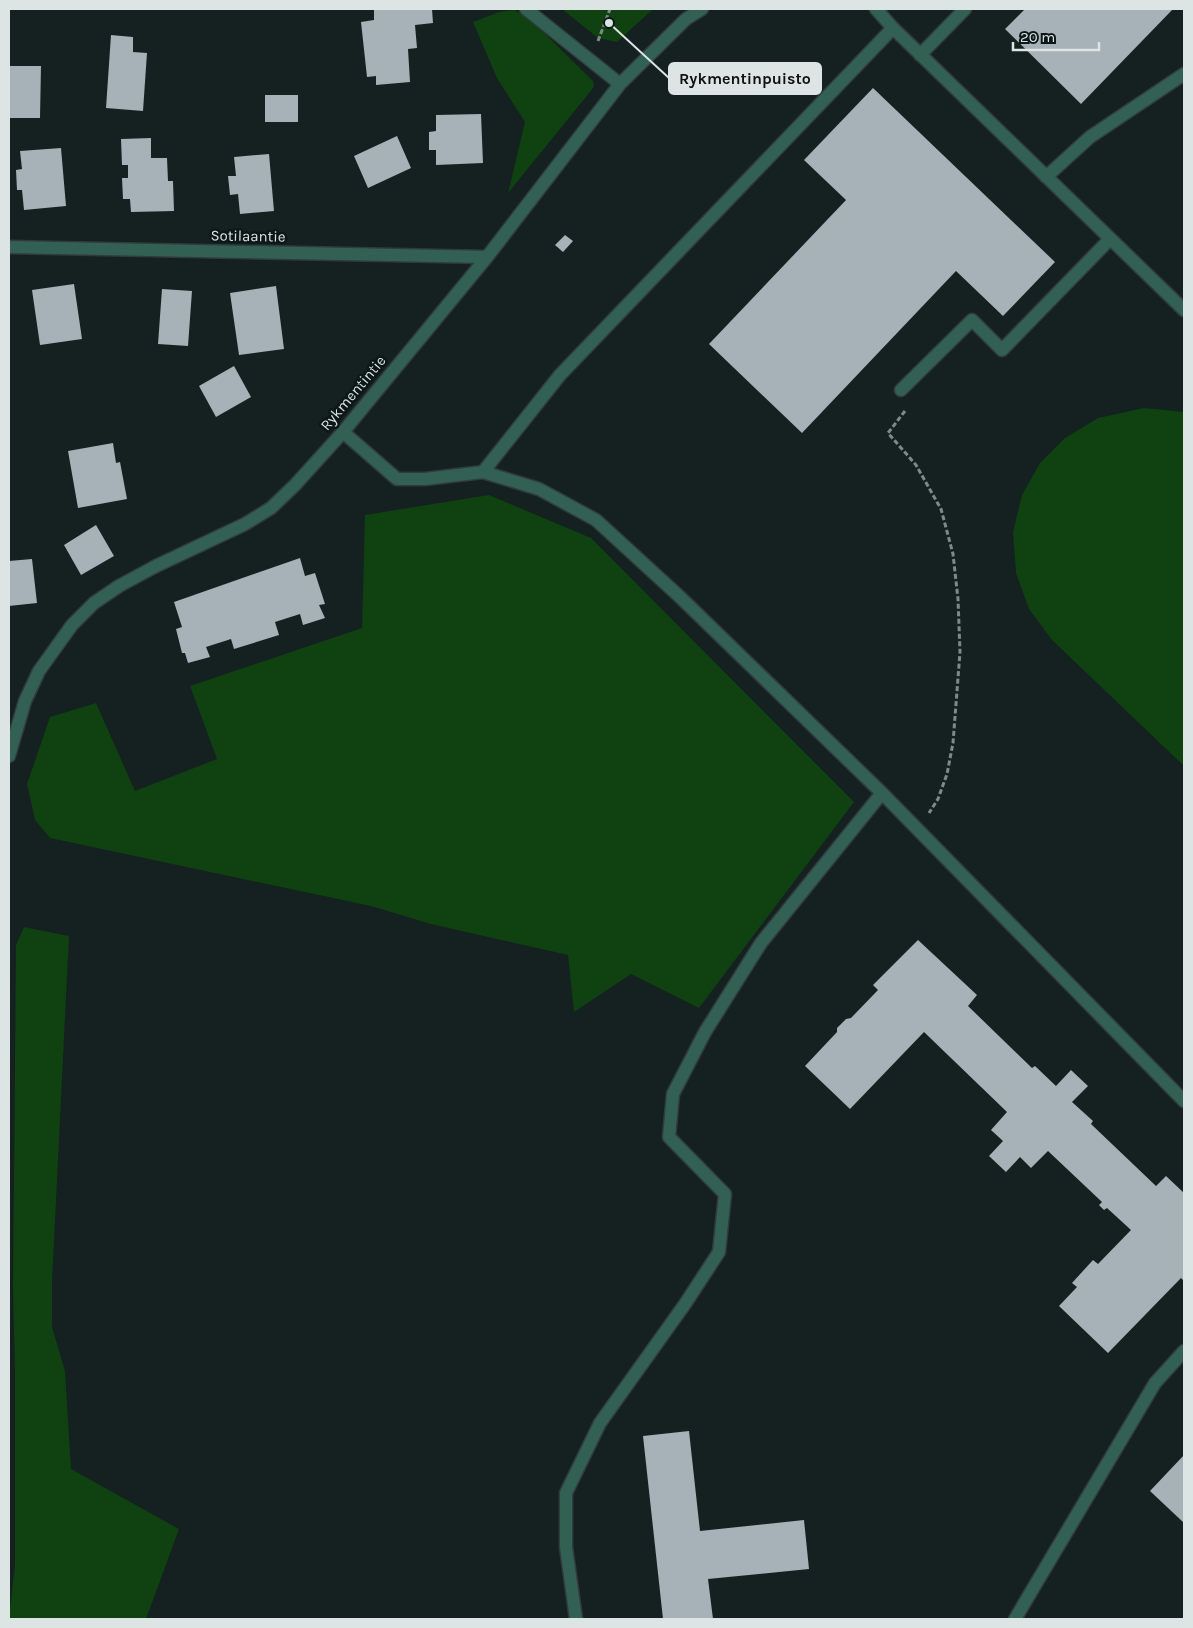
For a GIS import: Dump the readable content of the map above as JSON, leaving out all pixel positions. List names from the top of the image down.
{
  "streets": {
    "street": ["Sotilaantie", "Rykmentintie"]
  },
  "crossings": [
    ["Sotilaantie", "Rykmentintie"]
  ],
  "places": ["Rykmentinpuisto"],
  "scale_bar": "20 m"
}
